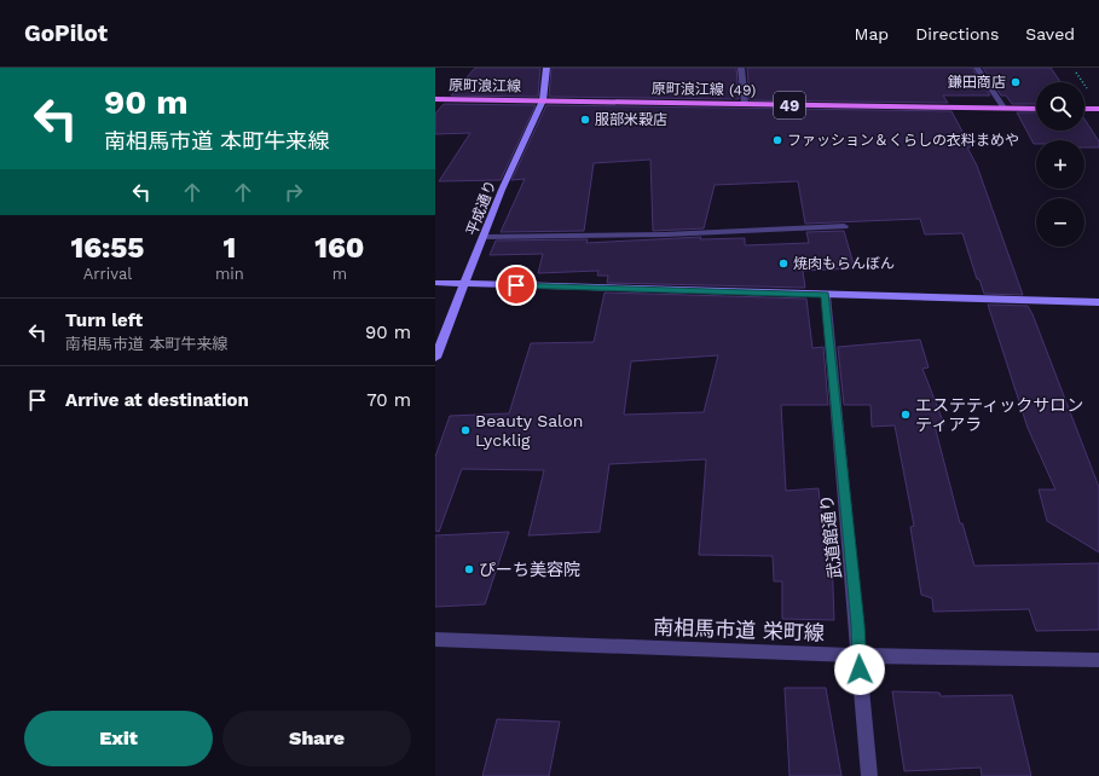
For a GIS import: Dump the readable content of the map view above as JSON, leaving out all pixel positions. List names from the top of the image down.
{
  "streets": {
    "main road": ["原町浪江線", "原町浪江線 (49)", "49"],
    "street": ["平成通り", "武道館通り", "南相馬市道 栄町線"]
  },
  "crossings": [
    ["原町浪江線", "原町浪江線 (49)"],
    ["原町浪江線", "平成通り"],
    ["原町浪江線 (49)", "平成通り"],
    ["武道館通り", "南相馬市道 栄町線"]
  ],
  "places": [
    "鎌田商店",
    "服部米穀店",
    "ファッション＆くらしの衣料まめや",
    "焼肉もらんぼん",
    "エステティックサロン ティアラ",
    "Beauty Salon Lycklig",
    "ぴーち美容院"
  ],
  "page": {
    "header": "GoPilot",
    "nav": ["Map", "Directions", "Saved"],
    "turn": ["90 m", "南相馬市道 本町牛来線"],
    "map_buttons": ["+", "−"],
    "eta": [
      "16:55",
      "Arrival",
      "1",
      "min",
      "160",
      "m"
    ],
    "list": [
      {
        "name": "Turn left",
        "note": "南相馬市道 本町牛来線",
        "value": "90 m"
      },
      {
        "name": "Arrive at destination",
        "value": "70 m"
      }
    ],
    "buttons": ["Exit", "Share"]
  }
}
